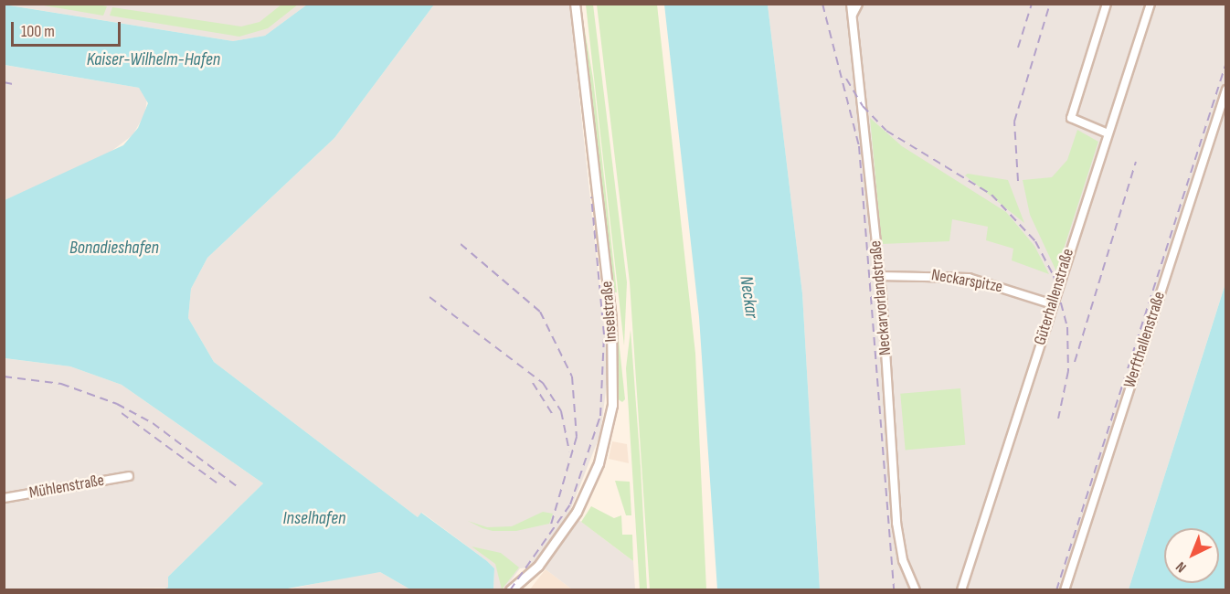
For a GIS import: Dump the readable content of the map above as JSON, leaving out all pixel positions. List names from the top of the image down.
{
  "streets": {
    "street": [
      "Neckarspitze",
      "Güterhallenstraße",
      "Neckarvorlandstraße",
      "Inselstraße",
      "Werfthallenstraße",
      "Mühlenstraße"
    ]
  },
  "crossings": [
    ["Neckarspitze", "Güterhallenstraße"],
    ["Neckarspitze", "Neckarvorlandstraße"]
  ],
  "water": [
    "Kaiser-Wilhelm-Hafen",
    "Bonadieshafen",
    "Neckar",
    "Inselhafen"
  ],
  "scale_bar": "100 m",
  "north": "bottom left"
}
